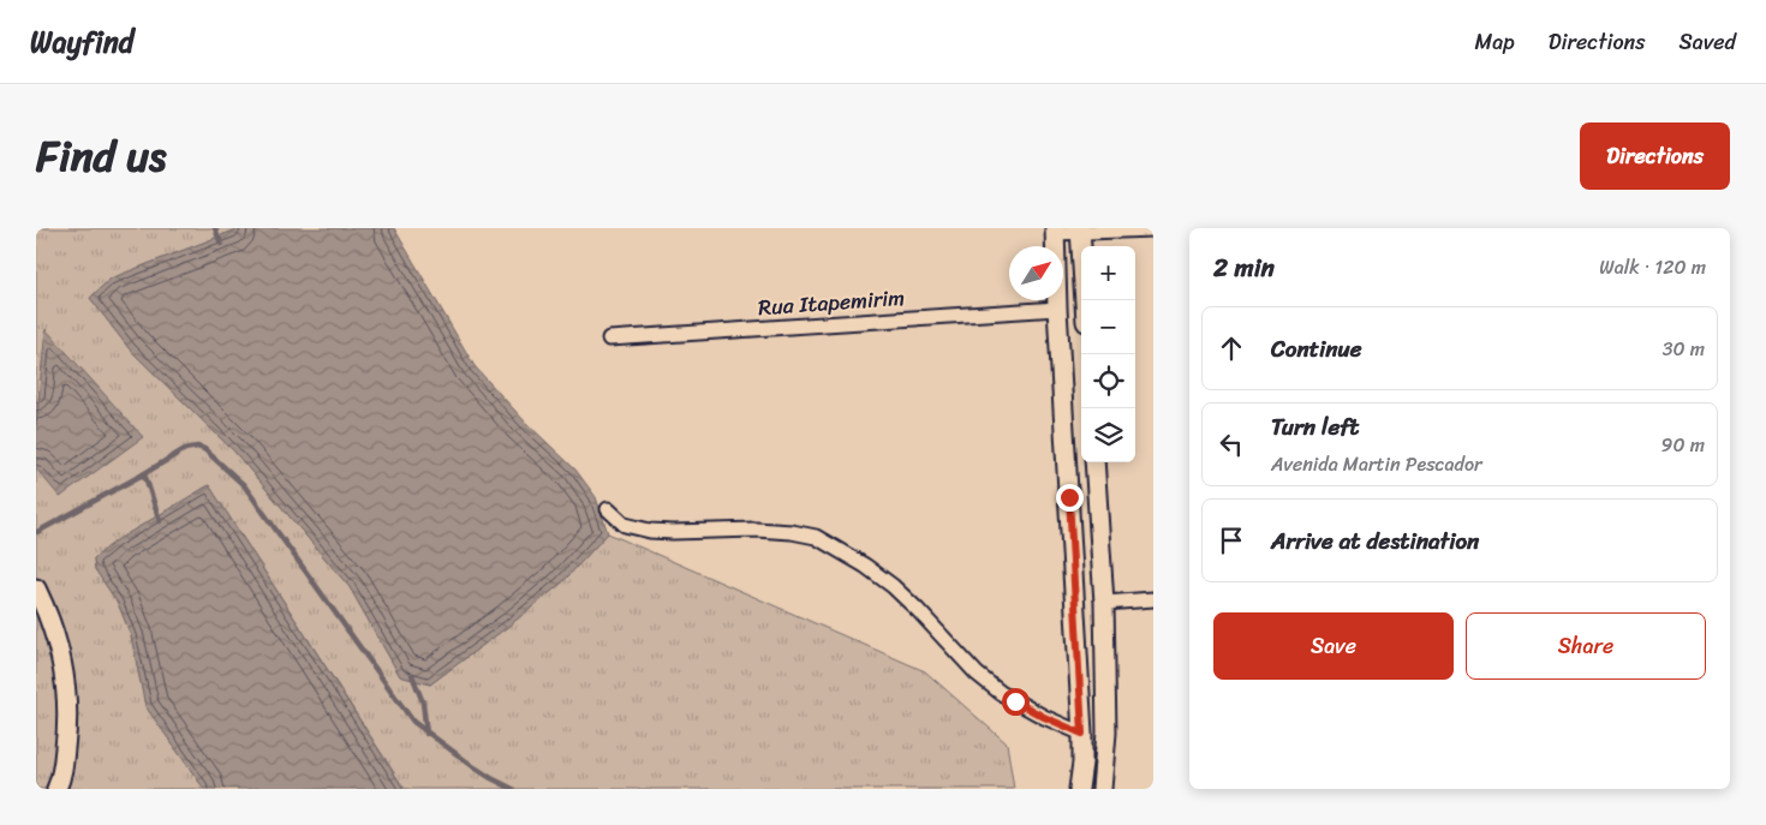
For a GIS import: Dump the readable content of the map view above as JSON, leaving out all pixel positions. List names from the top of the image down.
{
  "streets": {
    "street": ["Rua Itapemirim"]
  },
  "north": "top right",
  "page": {
    "header": "Wayfind",
    "nav": ["Map", "Directions", "Saved"],
    "title": "Find us",
    "buttons": [
      "Directions",
      ["Save", "Share"]
    ],
    "heading": ["2 min", "Walk · 120 m"],
    "map_buttons": ["+", "−"],
    "list": [
      ["Continue", "30 m"],
      ["Turn left", "Avenida Martin Pescador", "90 m"],
      "Arrive at destination"
    ]
  }
}
